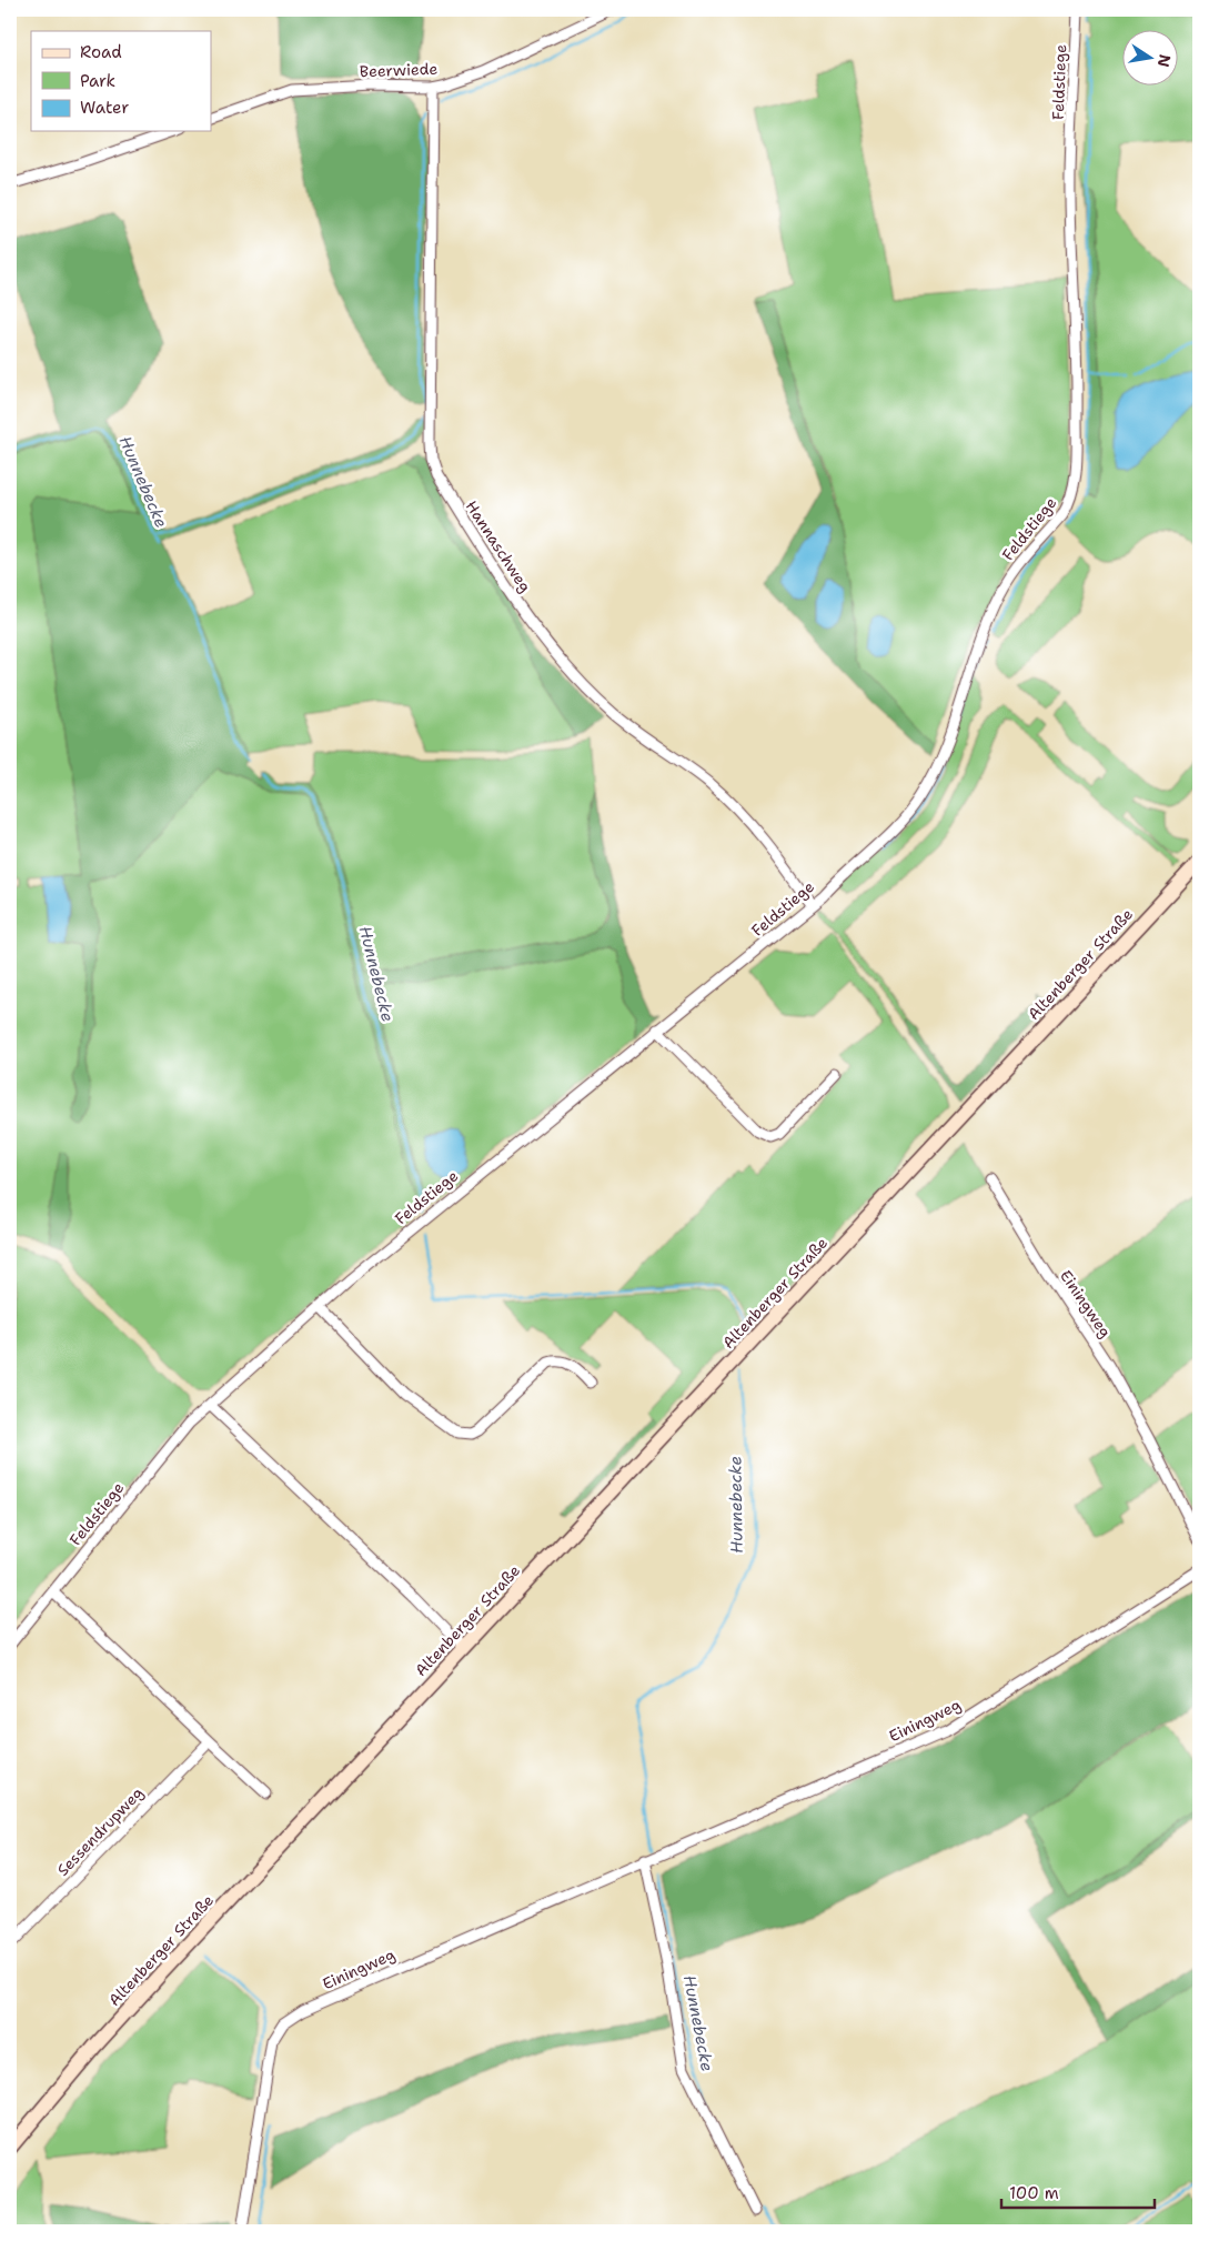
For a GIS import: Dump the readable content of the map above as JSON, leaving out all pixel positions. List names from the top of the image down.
{
  "streets": {
    "main road": ["Altenberger Straße"],
    "street": [
      "Beerwiede",
      "Feldstiege",
      "Hannaschweg",
      "Einingweg",
      "Sessendrupweg"
    ]
  },
  "crossings": [
    ["Beerwiede", "Hannaschweg"],
    ["Feldstiege", "Hannaschweg"]
  ],
  "water": ["Hunnebecke"],
  "legend": ["Road", "Park", "Water"],
  "scale_bar": "100 m",
  "north": "right"
}
